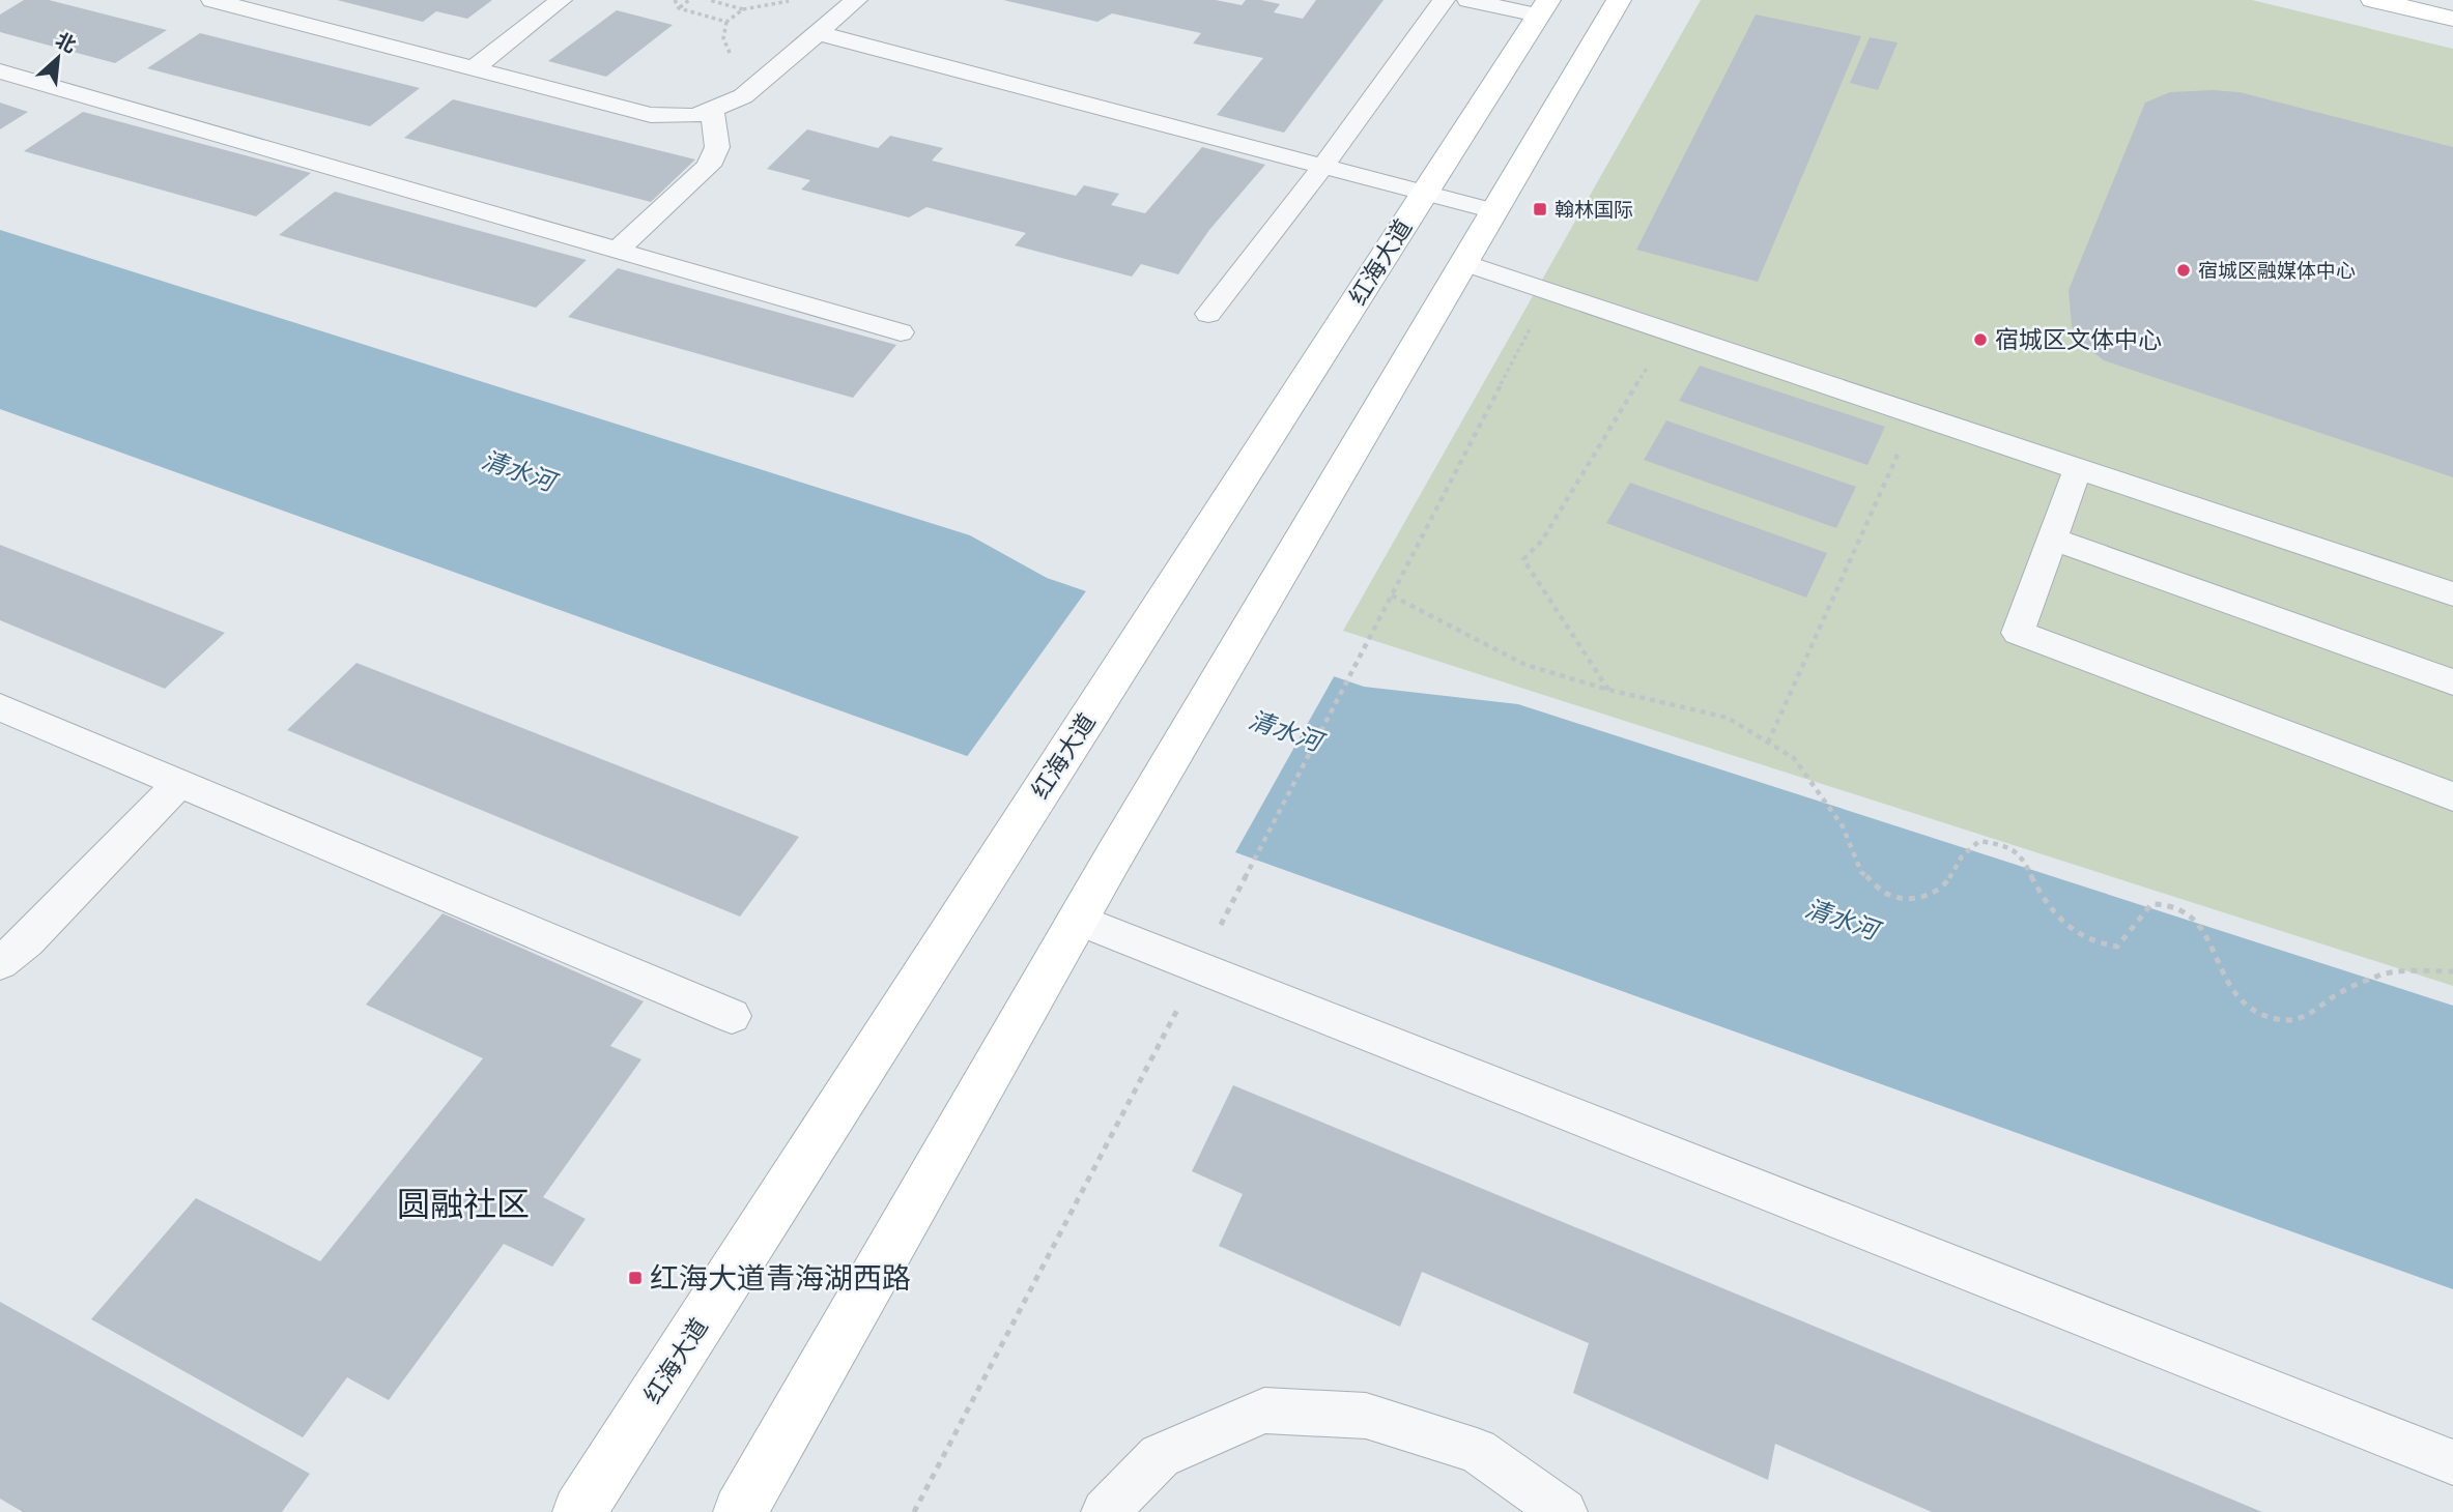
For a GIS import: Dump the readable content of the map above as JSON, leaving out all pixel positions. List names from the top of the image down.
{
  "streets": {
    "main road": ["红海大道"]
  },
  "districts": ["圆融社区"],
  "water": ["清水河"],
  "places": {
    "transit": ["翰林国际", "红海大道青海湖西路"],
    "other": ["宿城区融媒体中心", "宿城区文体中心"]
  },
  "north": "top right"
}
